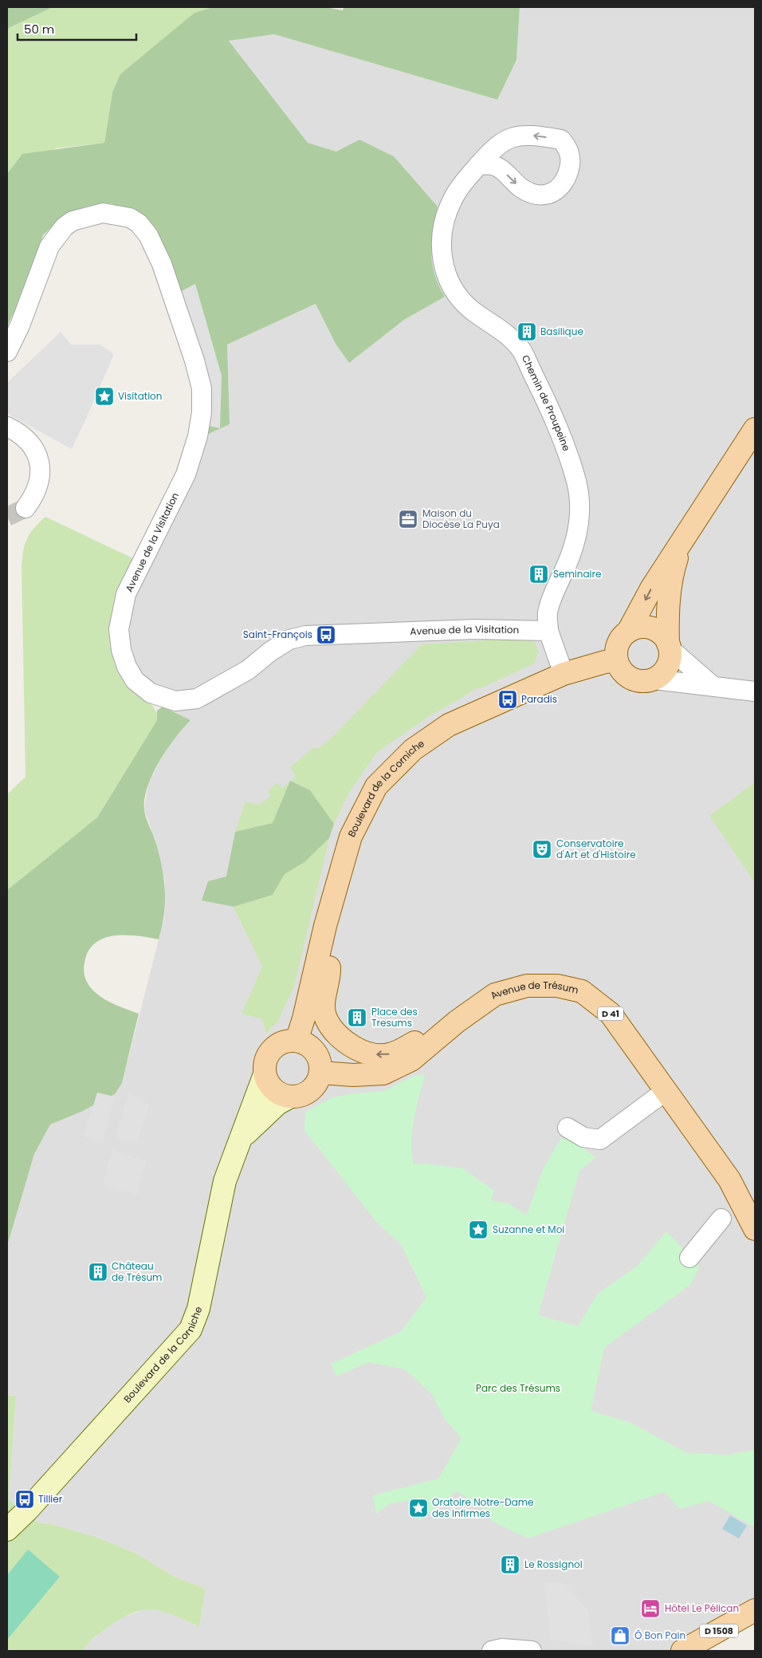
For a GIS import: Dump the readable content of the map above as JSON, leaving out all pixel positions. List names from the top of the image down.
{
  "streets": {
    "main road": [
      "Boulevard de la Corniche",
      "Avenue de Trésum",
      "D 41",
      "D 1508"
    ],
    "street": ["Chemin de Proupeine", "Avenue de la Visitation"]
  },
  "crossings": [
    ["Chemin de Proupeine", "Avenue de la Visitation"],
    ["Boulevard de la Corniche", "Avenue de Trésum"]
  ],
  "parks": ["Parc des Trésums"],
  "places": {
    "building": [
      "Basilique",
      "Seminaire",
      "Place des Tresums",
      "Château de Trésum",
      "Le Rossignol"
    ],
    "place": ["Visitation", "Suzanne et Moi", "Oratoire Notre-Dame des Infirmes"],
    "office": ["Maison du Diocèse La Puya"],
    "bus stop": ["Saint-François", "Paradis", "Tillier"],
    "theatre": ["Conservatoire d'Art et d'Histoire"],
    "hotel": ["Hôtel Le Pélican"],
    "shop": ["Ô Bon Pain"]
  },
  "scale_bar": "50 m"
}
